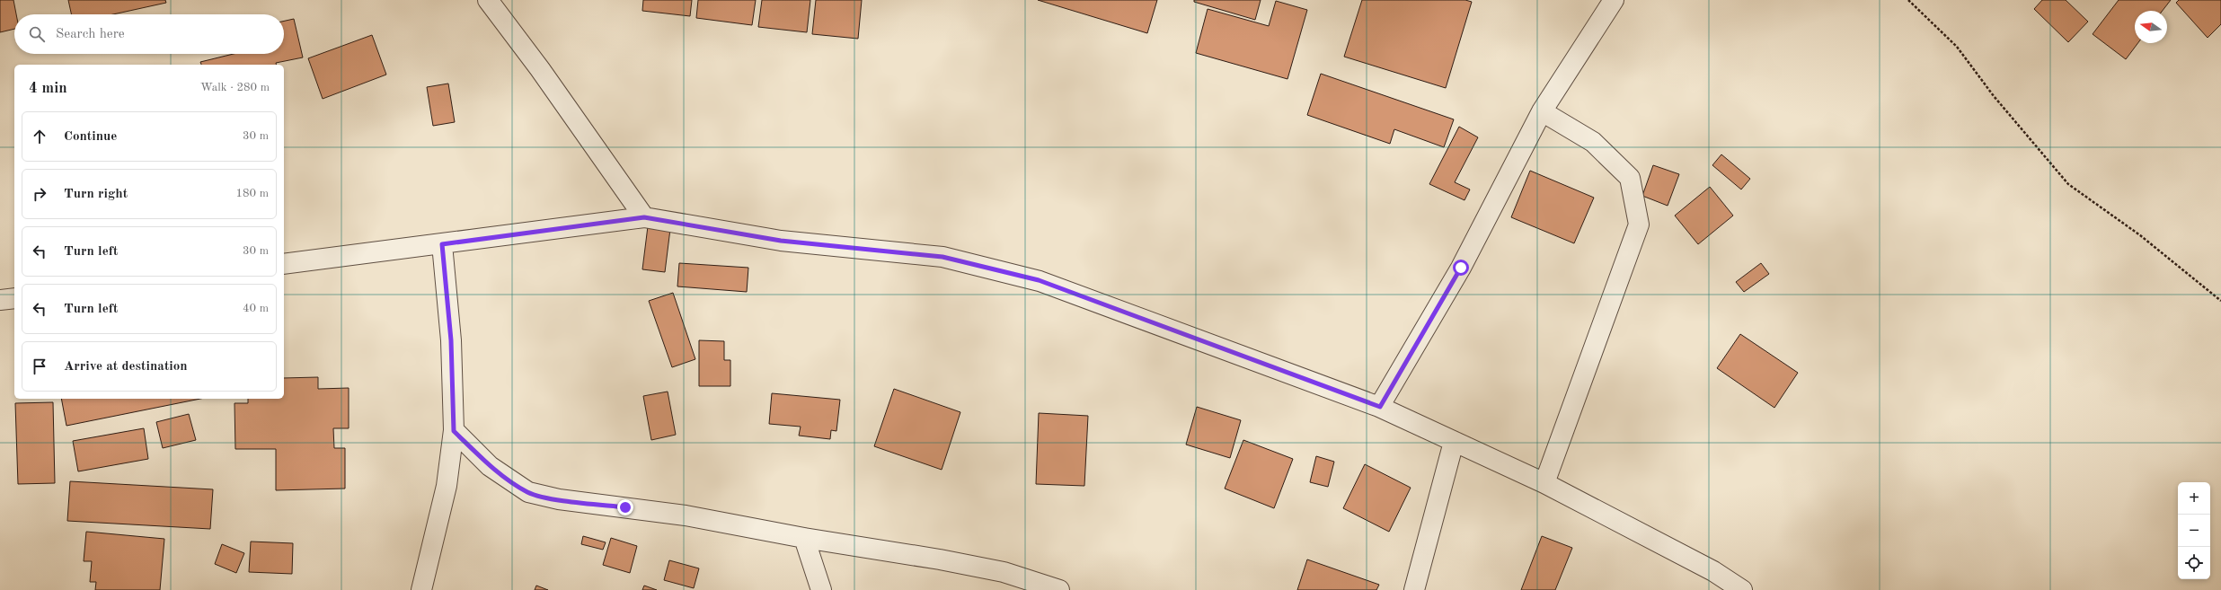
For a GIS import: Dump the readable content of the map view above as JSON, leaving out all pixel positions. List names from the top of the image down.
{
  "north": "left",
  "page": {
    "search": "Search here",
    "heading": ["4 min", "Walk · 280 m"],
    "list": [
      ["Continue", "30 m"],
      ["Turn right", "180 m"],
      ["Turn left", "30 m"],
      ["Turn left", "40 m"],
      "Arrive at destination"
    ],
    "map_buttons": ["+", "−"]
  }
}
